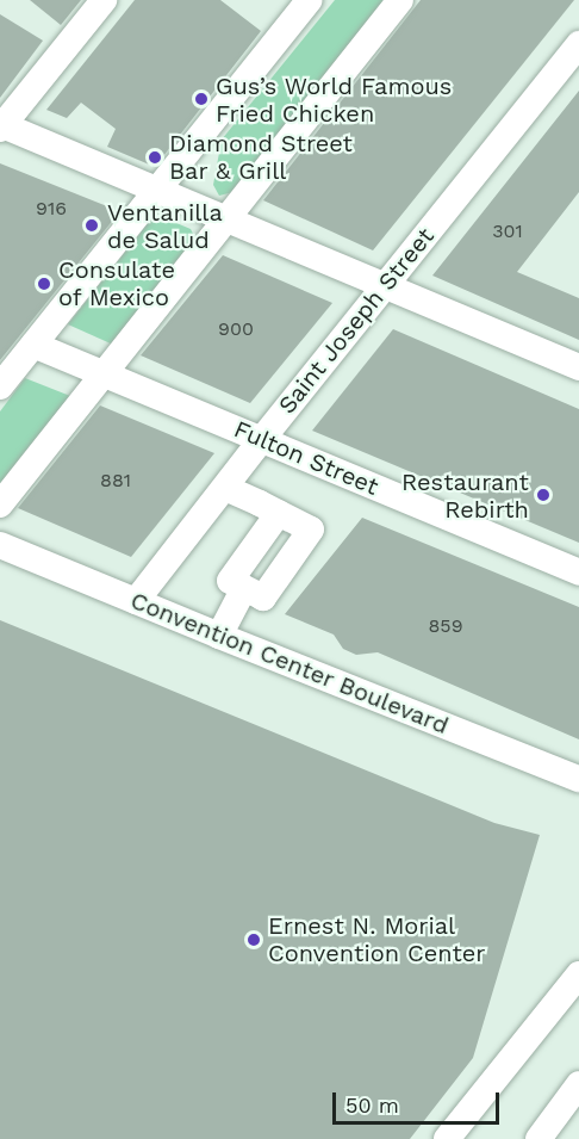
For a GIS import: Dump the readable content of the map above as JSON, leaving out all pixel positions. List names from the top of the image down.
{
  "streets": {
    "street": ["Saint Joseph Street", "Fulton Street", "Convention Center Boulevard"]
  },
  "crossings": [
    ["Saint Joseph Street", "Fulton Street"],
    ["Saint Joseph Street", "Convention Center Boulevard"]
  ],
  "places": [
    "Gus’s World Famous Fried Chicken",
    "Diamond Street Bar & Grill",
    "Ventanilla de Salud",
    "Consulate of Mexico",
    "Restaurant Rebirth",
    "Ernest N. Morial Convention Center"
  ],
  "house_numbers": [
    "916",
    "301",
    "900",
    "881",
    "859"
  ],
  "scale_bar": "50 m"
}
